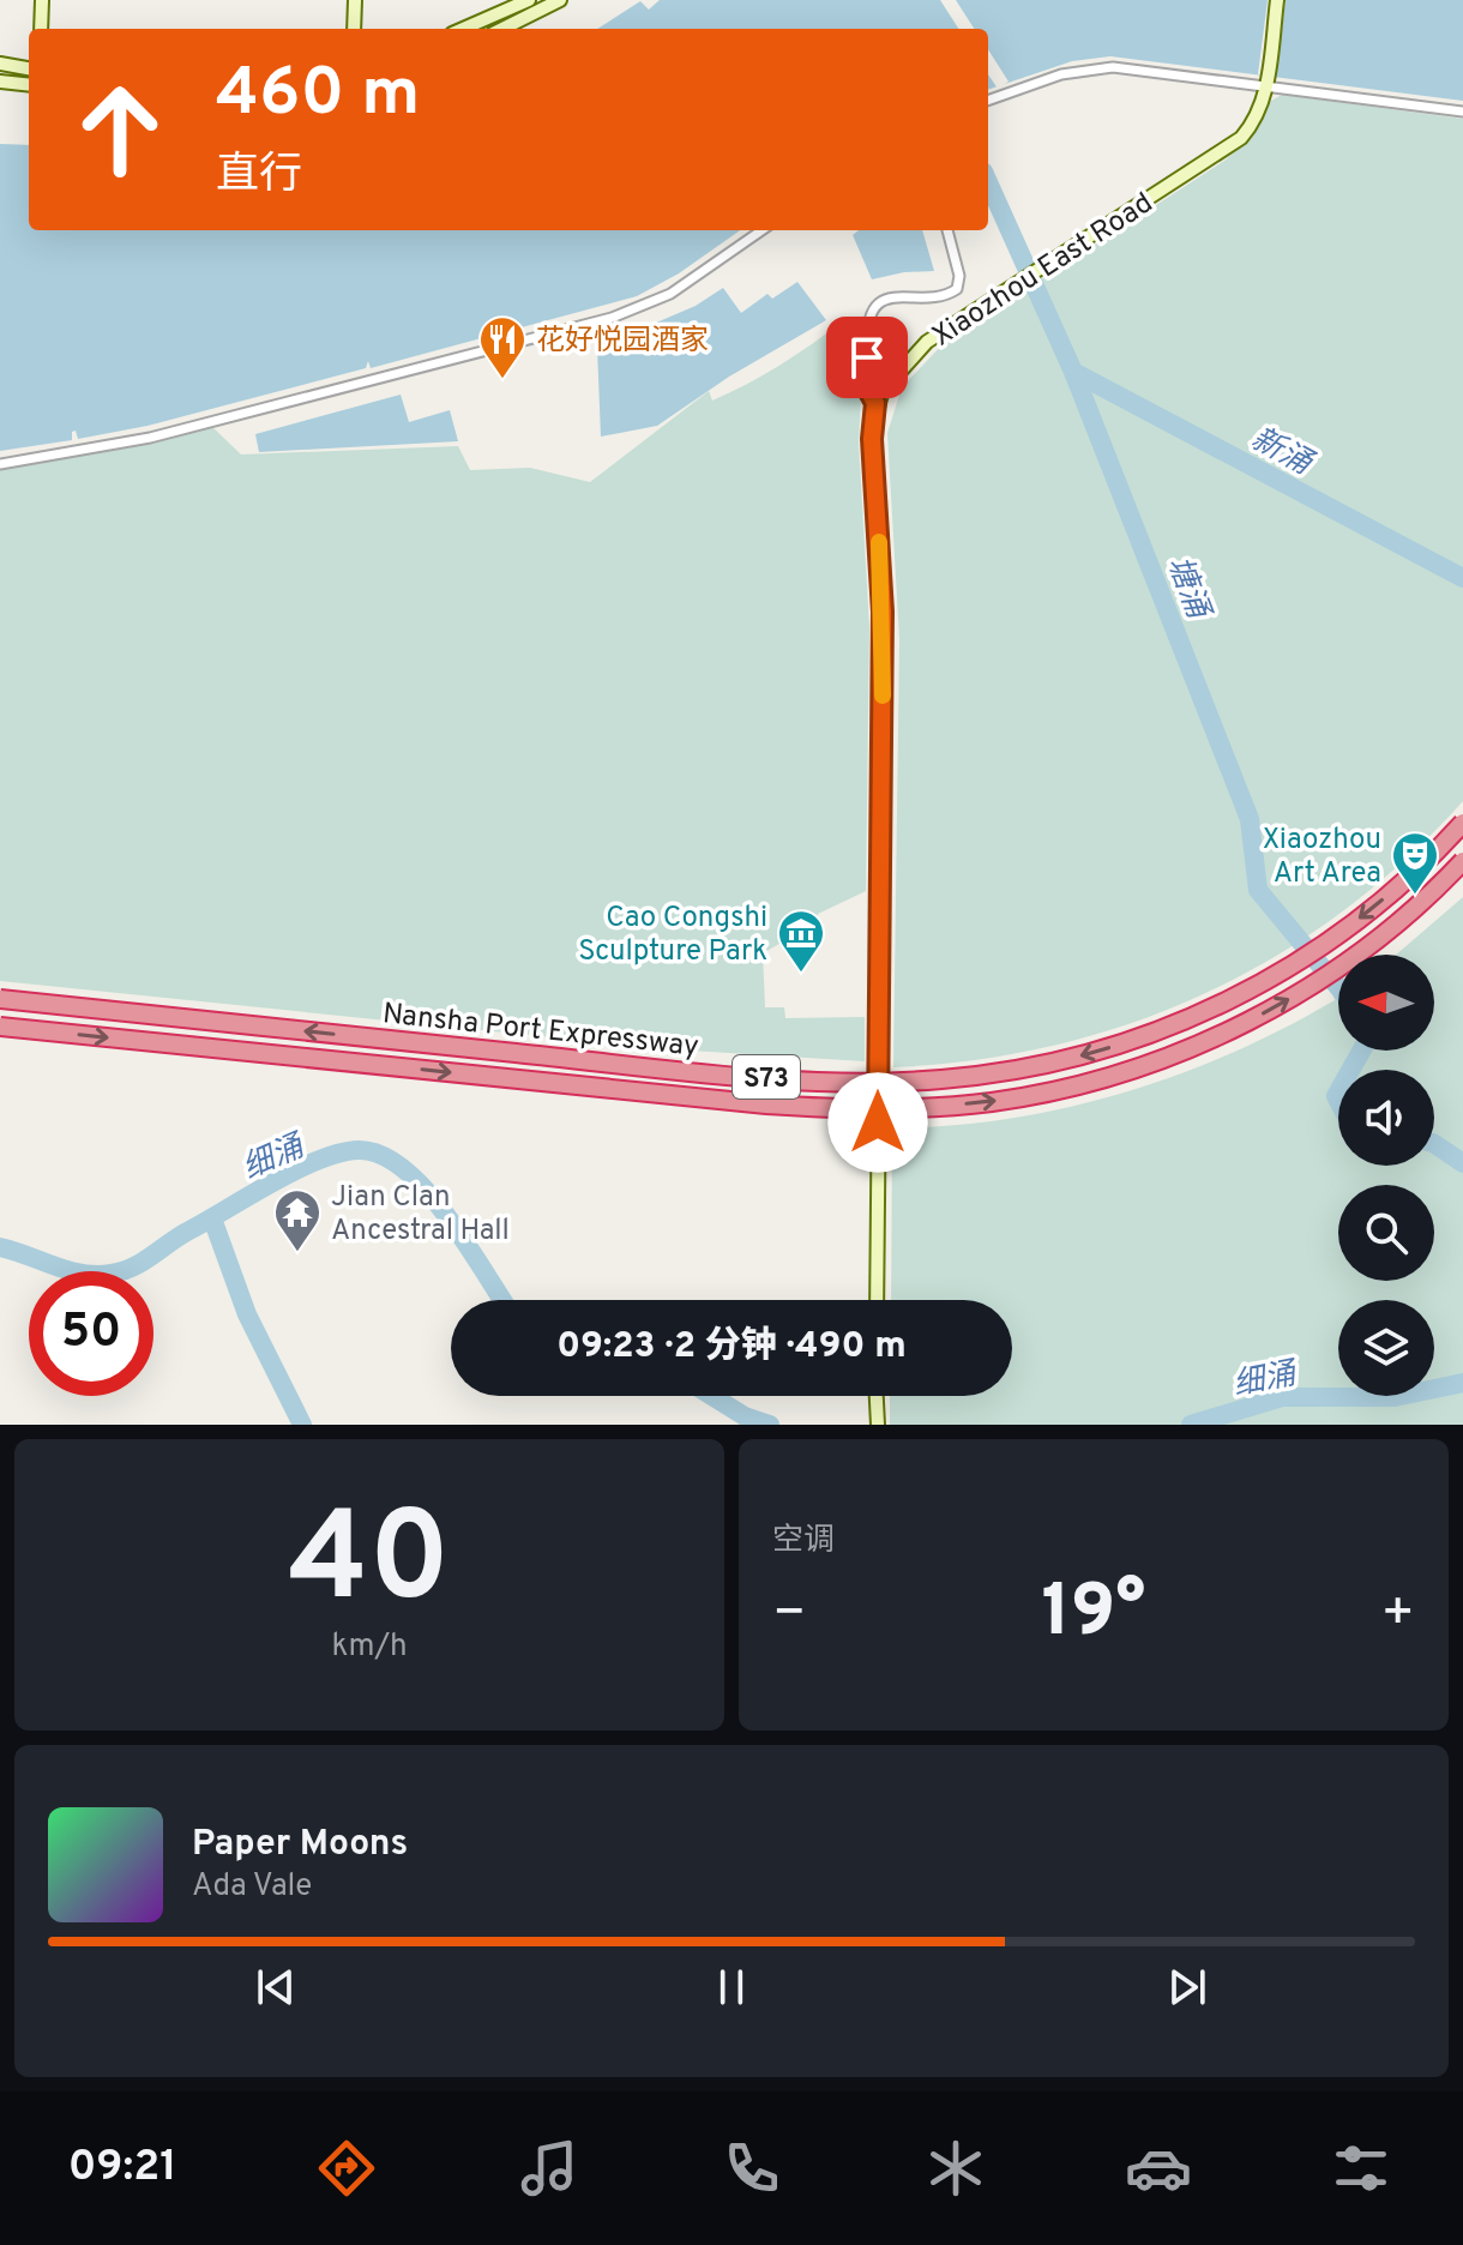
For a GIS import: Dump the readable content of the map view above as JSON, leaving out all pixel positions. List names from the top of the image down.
{
  "streets": {
    "highway": ["Nansha Port Expressway", "S73"],
    "main road": ["Xiaozhou East Road"]
  },
  "water": ["新涌", "塘涌", "细涌"],
  "places": {
    "restaurant": ["花好悦园酒家"],
    "theatre": ["Xiaozhou Art Area"],
    "museum": ["Cao Congshi Sculpture Park"],
    "temple": ["Jian Clan Ancestral Hall"]
  },
  "north": "left",
  "page": {
    "turn": ["460 m", "直行"],
    "limit": "50",
    "trip": "09:23 · 2 分钟 · 490 m",
    "tile": [
      ["40", "km/h"],
      "空调"
    ],
    "heat": ["−", "19°", "+"],
    "song": ["Paper Moons", "Ada Vale"],
    "tabs": "09:21"
  }
}
